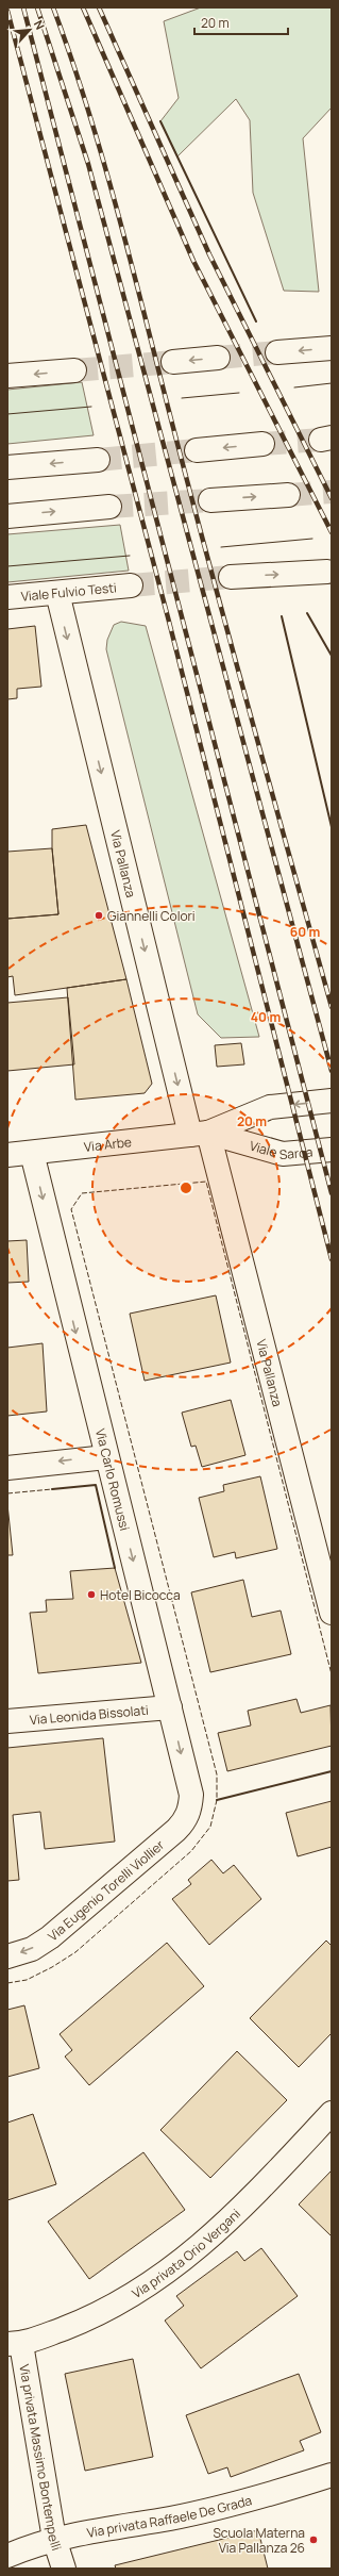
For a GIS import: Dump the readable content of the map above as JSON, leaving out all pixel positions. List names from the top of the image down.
{
  "streets": {
    "street": [
      "Viale Fulvio Testi",
      "Via Pallanza",
      "Via Arbe",
      "Viale Sarca",
      "Via Carlo Romussi",
      "Via Leonida Bissolati",
      "Via Eugenio Torelli Viollier",
      "Via privata Orio Vergani",
      "Via privata Massimo Bontempelli",
      "Via privata Raffaele De Grada"
    ]
  },
  "crossings": [
    ["Viale Fulvio Testi", "Via Pallanza"],
    ["Via Pallanza", "Via Arbe"],
    ["Via Pallanza", "Viale Sarca"],
    ["Via Arbe", "Viale Sarca"],
    ["Via Arbe", "Via Carlo Romussi"],
    ["Via Carlo Romussi", "Via Leonida Bissolati"],
    ["Via Carlo Romussi", "Via Eugenio Torelli Viollier"],
    ["Via privata Orio Vergani", "Via privata Massimo Bontempelli"],
    ["Via privata Massimo Bontempelli", "Via privata Raffaele De Grada"]
  ],
  "one_way": ["Via Pallanza", "Via Carlo Romussi", "Via Eugenio Torelli Viollier"],
  "places": ["Giannelli Colori", "Hotel Bicocca", "Scuola Materna Via Pallanza 26"],
  "scale_bar": "20 m",
  "north": "top right",
  "rings": ["60 m", "40 m", "20 m"]
}
